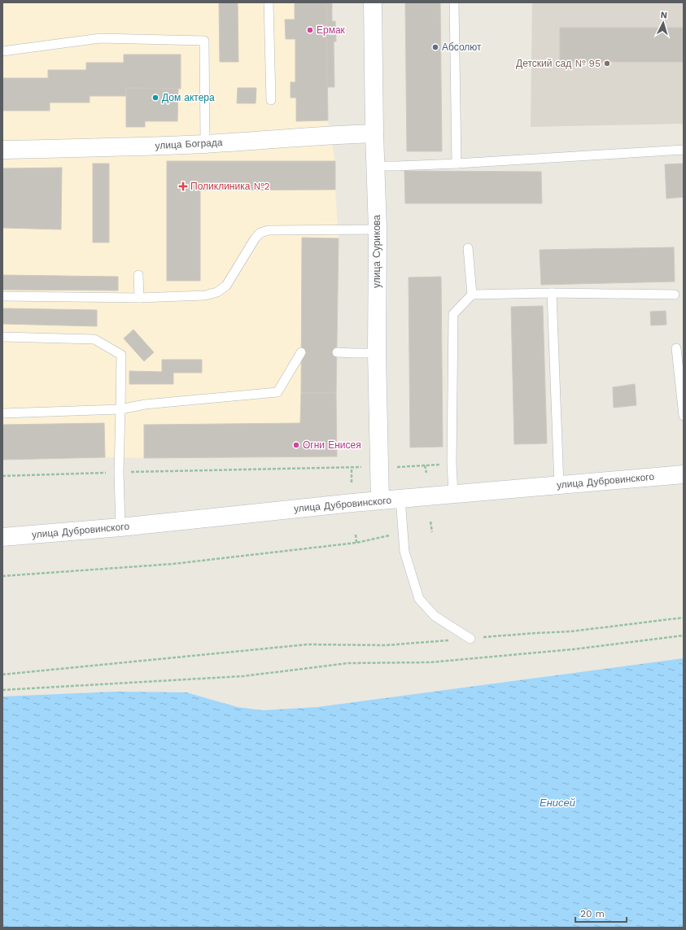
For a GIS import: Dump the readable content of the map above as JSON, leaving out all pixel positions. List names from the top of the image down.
{
  "streets": {
    "main road": ["улица Бограда", "улица Сурикова", "улица Дубровинского"]
  },
  "crossings": [
    ["улица Бограда", "улица Сурикова"],
    ["улица Сурикова", "улица Дубровинского"]
  ],
  "water": ["Енисей"],
  "places": {
    "other": [
      "Ермак",
      "Абсолют",
      "Детский сад № 95",
      "Дом актера",
      "Огни Енисея"
    ],
    "health": ["Поликлиника №2"]
  },
  "scale_bar": "20 m",
  "north": "top"
}
